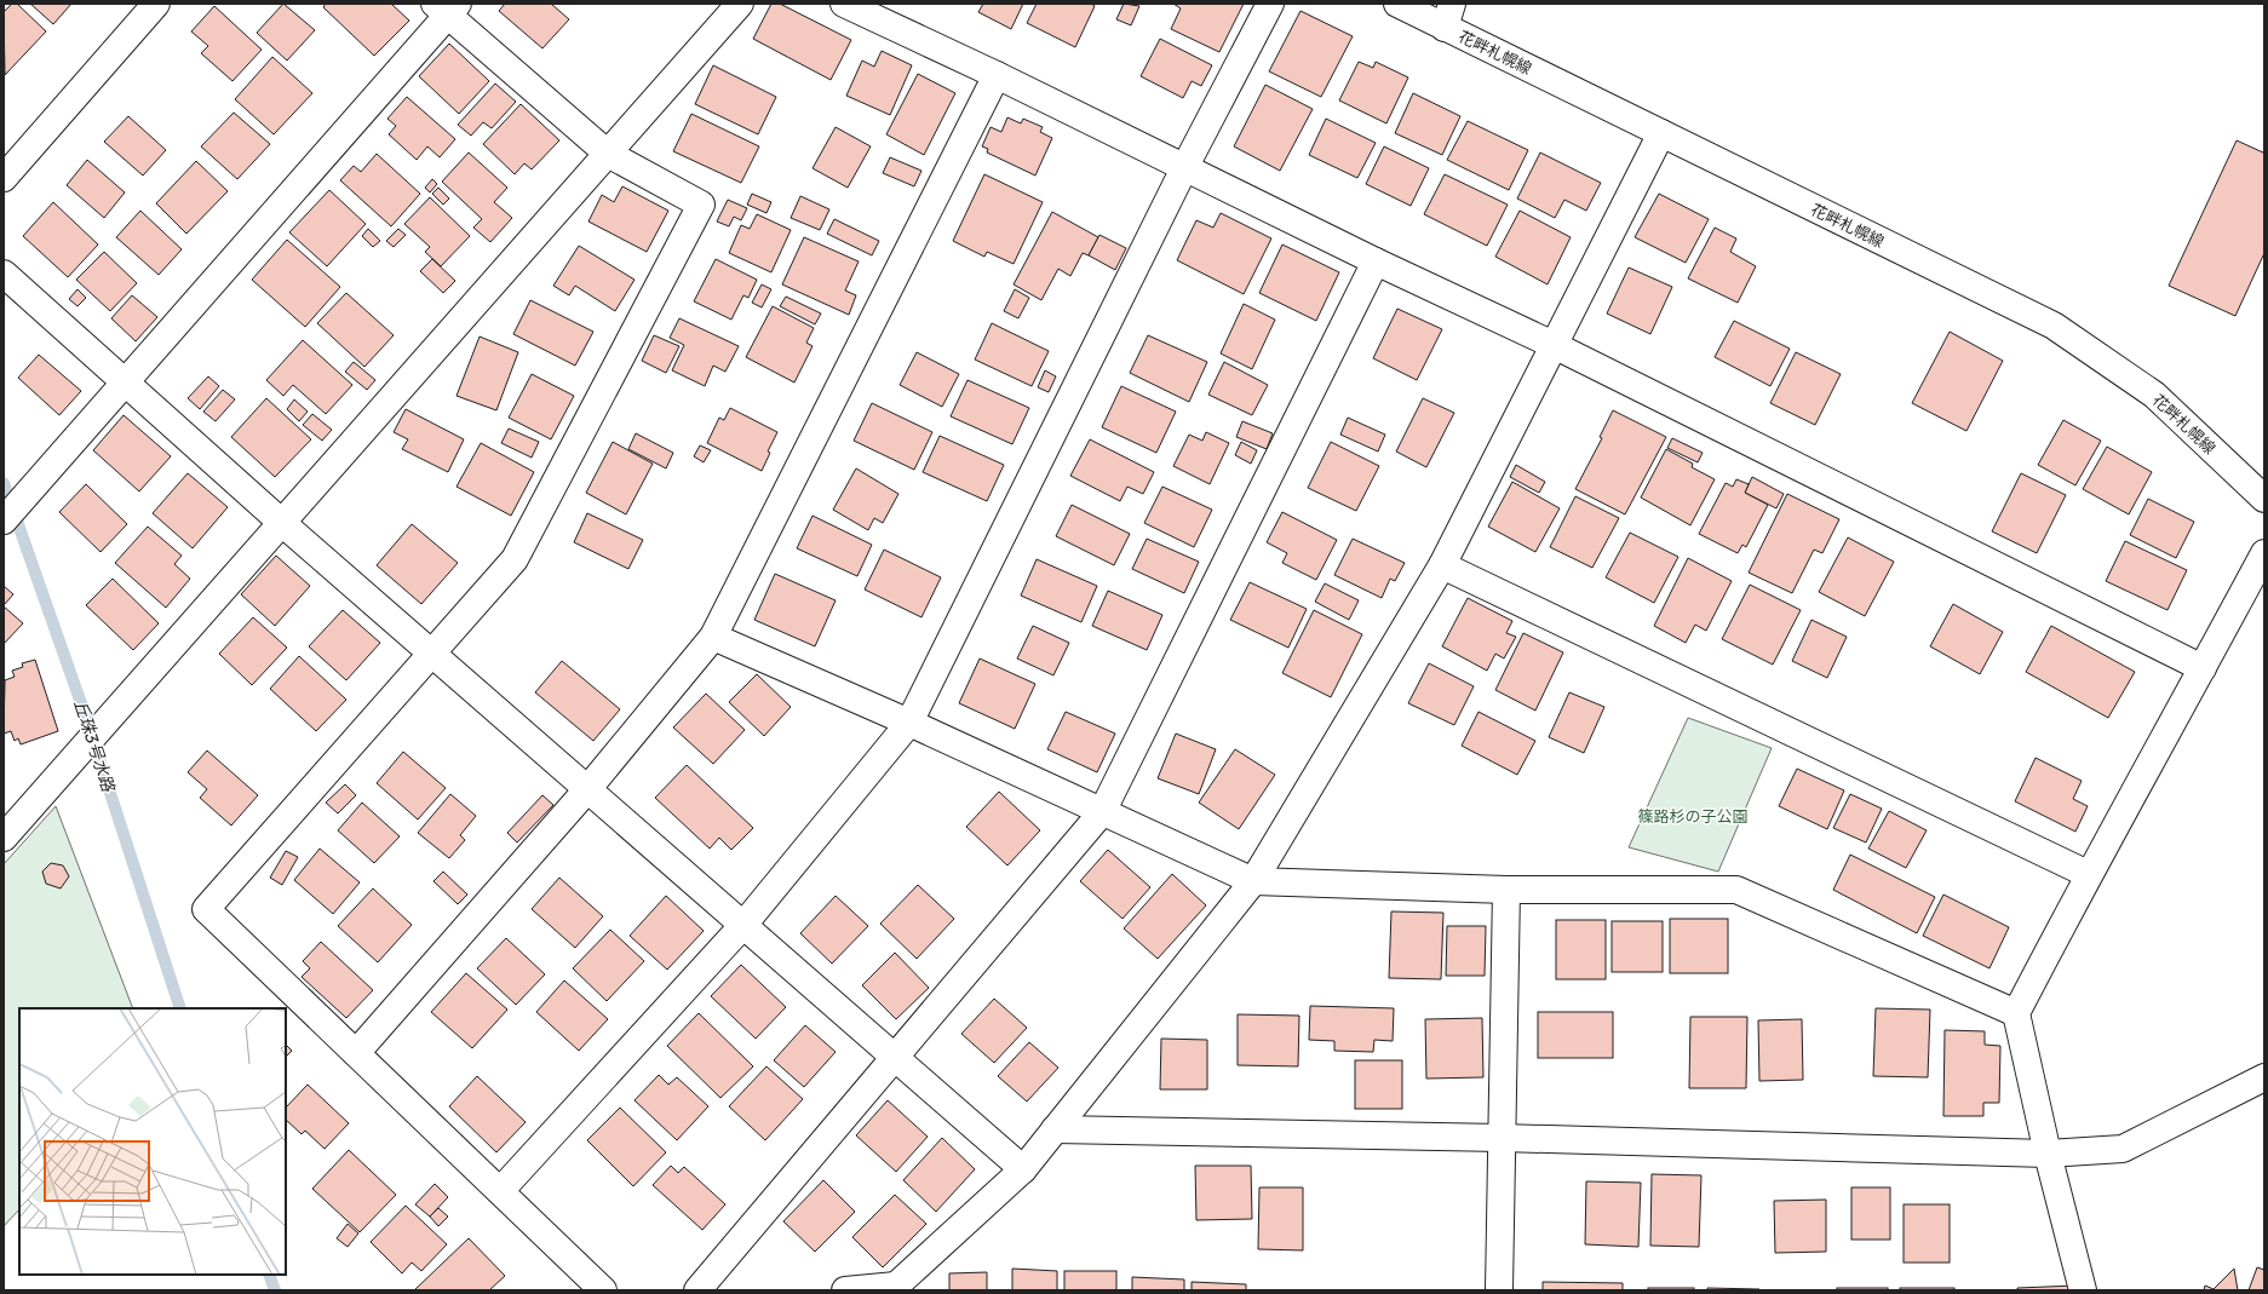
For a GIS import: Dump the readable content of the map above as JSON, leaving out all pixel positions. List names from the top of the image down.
{
  "streets": {
    "street": ["花畔札幌線"]
  },
  "water": ["丘珠3号水路"],
  "parks": ["篠路杉の子公園"]
}
